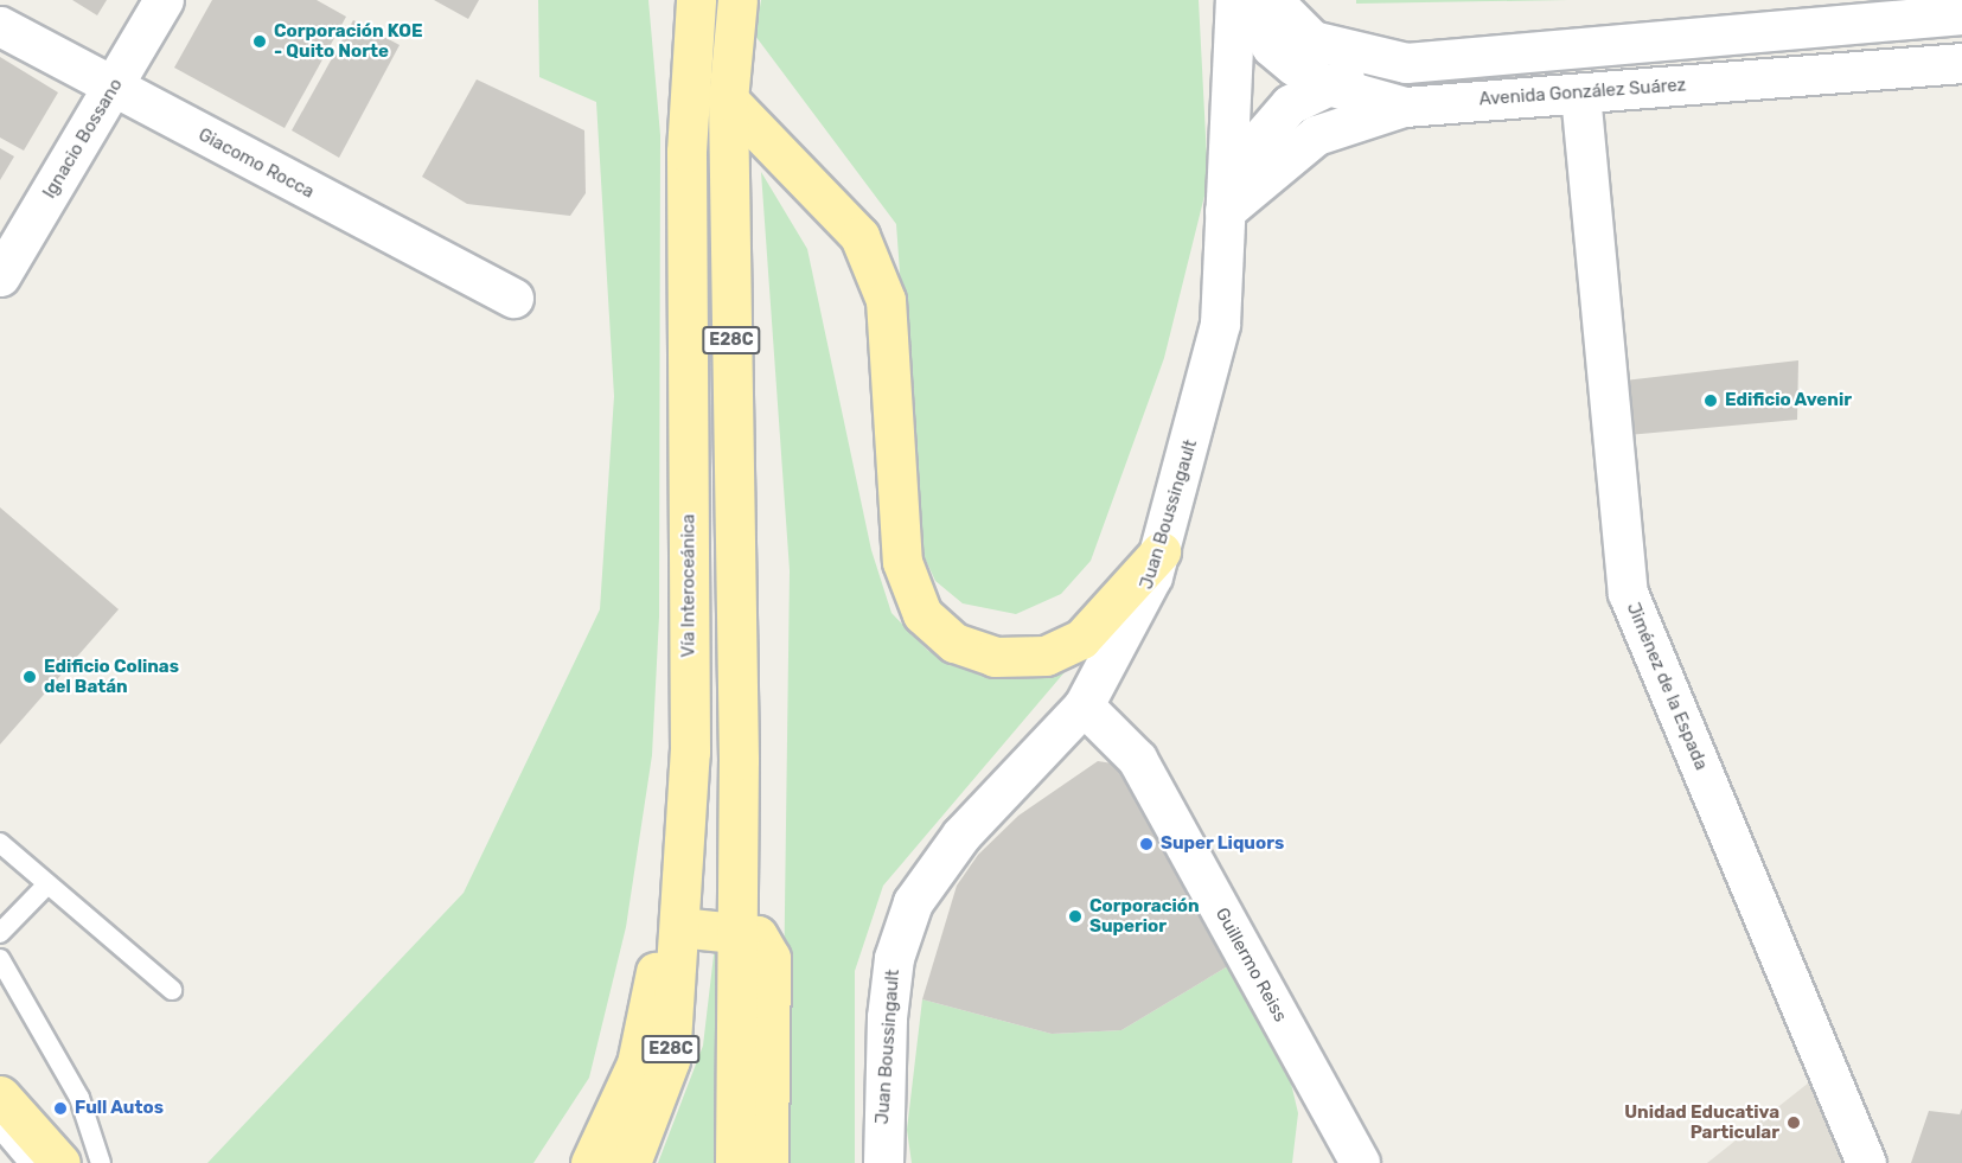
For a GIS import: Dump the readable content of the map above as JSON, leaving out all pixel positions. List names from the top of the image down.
{
  "streets": {
    "main road": [
      "Avenida González Suárez",
      "Ignacio Bossano",
      "Giacomo Rocca",
      "E28C",
      "Juan Boussingault",
      "Vía Interoceánica",
      "Jiménez de la Espada",
      "Guillermo Reiss"
    ]
  },
  "crossings": [
    ["Avenida González Suárez", "Jiménez de la Espada"],
    ["Ignacio Bossano", "Giacomo Rocca"],
    ["Juan Boussingault", "Guillermo Reiss"]
  ],
  "places": [
    "Corporación KOE - Quito Norte",
    "Edificio Avenir",
    "Edificio Colinas del Batán",
    "Super Liquors",
    "Corporación Superior",
    "Full Autos",
    "Unidad Educativa Particular"
  ]
}
